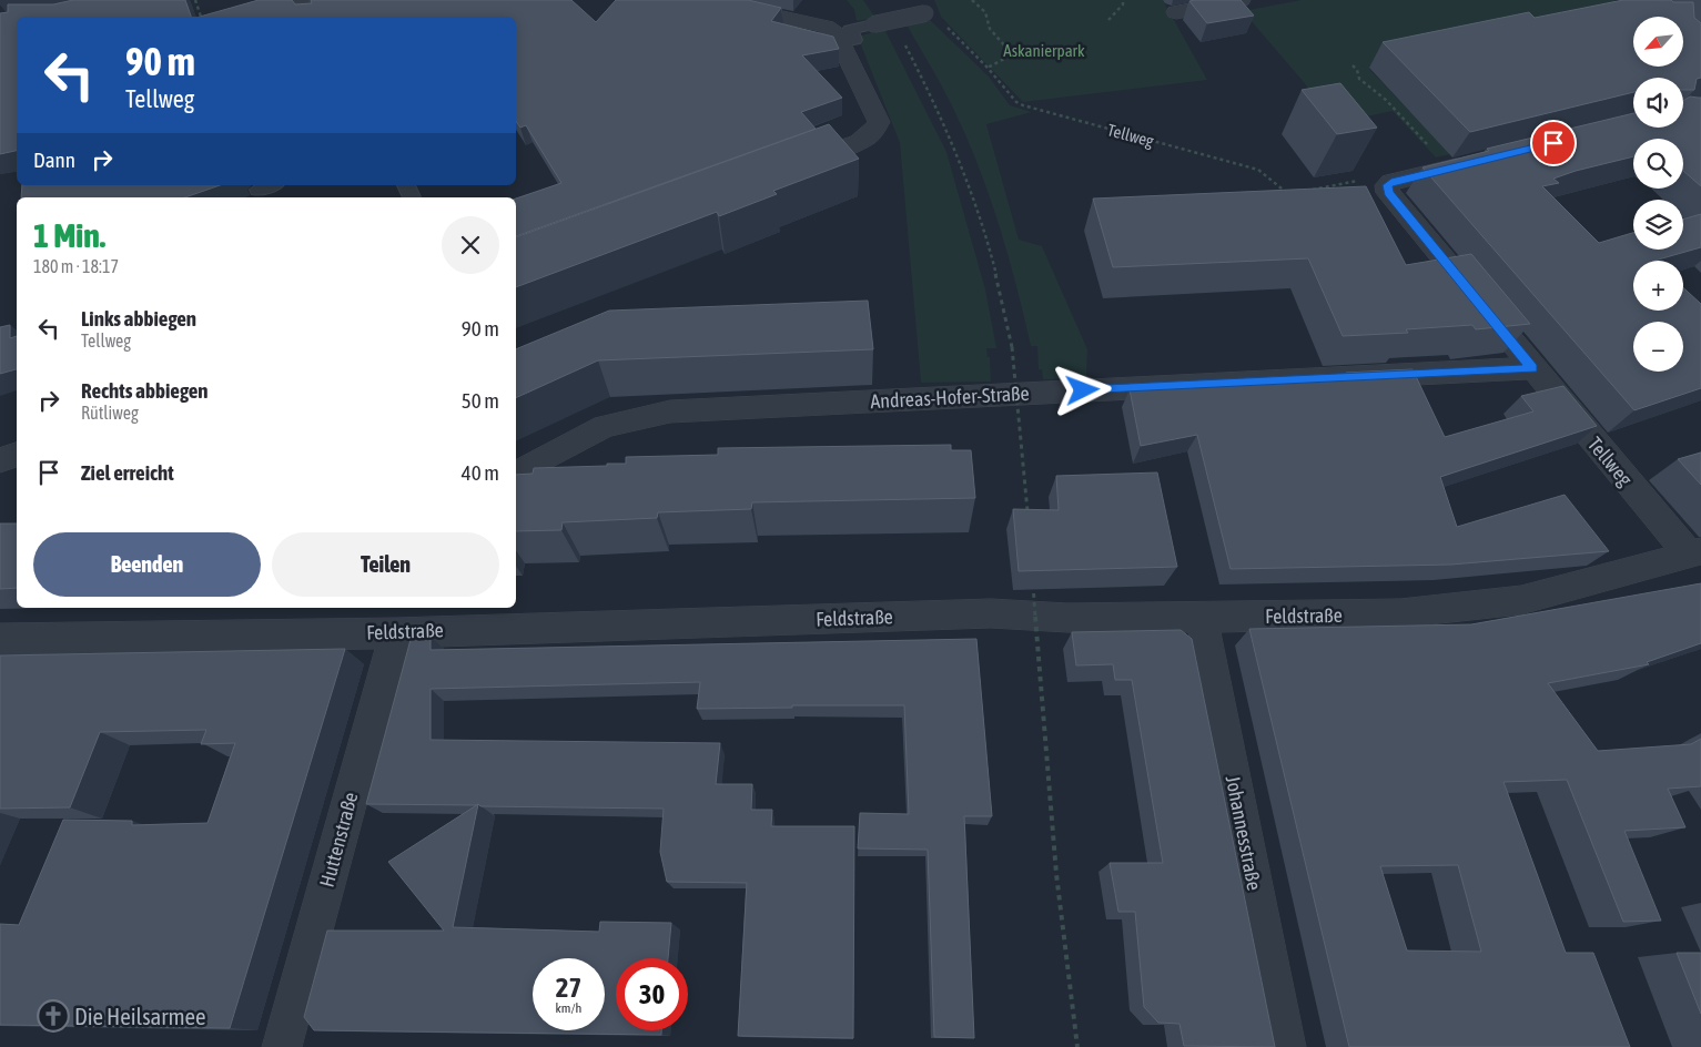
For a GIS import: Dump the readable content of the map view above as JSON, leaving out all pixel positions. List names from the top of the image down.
{
  "streets": {
    "street": [
      "Tellweg",
      "Andreas-Hofer-Straße",
      "Feldstraße",
      "Johannesstraße",
      "Huttenstraße"
    ]
  },
  "crossings": [
    ["Tellweg", "Andreas-Hofer-Straße"],
    ["Tellweg", "Feldstraße"],
    ["Feldstraße", "Johannesstraße"],
    ["Feldstraße", "Huttenstraße"]
  ],
  "parks": ["Askanierpark"],
  "places": {
    "church": ["Die Heilsarmee"]
  },
  "north": "bottom left",
  "page": {
    "map_buttons": ["+", "−"],
    "turn": ["90 m", "Tellweg"],
    "then": "Dann",
    "heading": ["1 Min.", "180 m · 18:17"],
    "list": [
      {
        "name": "Links abbiegen",
        "note": "Tellweg",
        "value": "90 m"
      },
      {
        "name": "Rechts abbiegen",
        "note": "Rütliweg",
        "value": "50 m"
      },
      {
        "name": "Ziel erreicht",
        "value": "40 m"
      }
    ],
    "buttons": ["Beenden", "Teilen"],
    "speed": "27 km/h",
    "limit": "30"
  }
}
